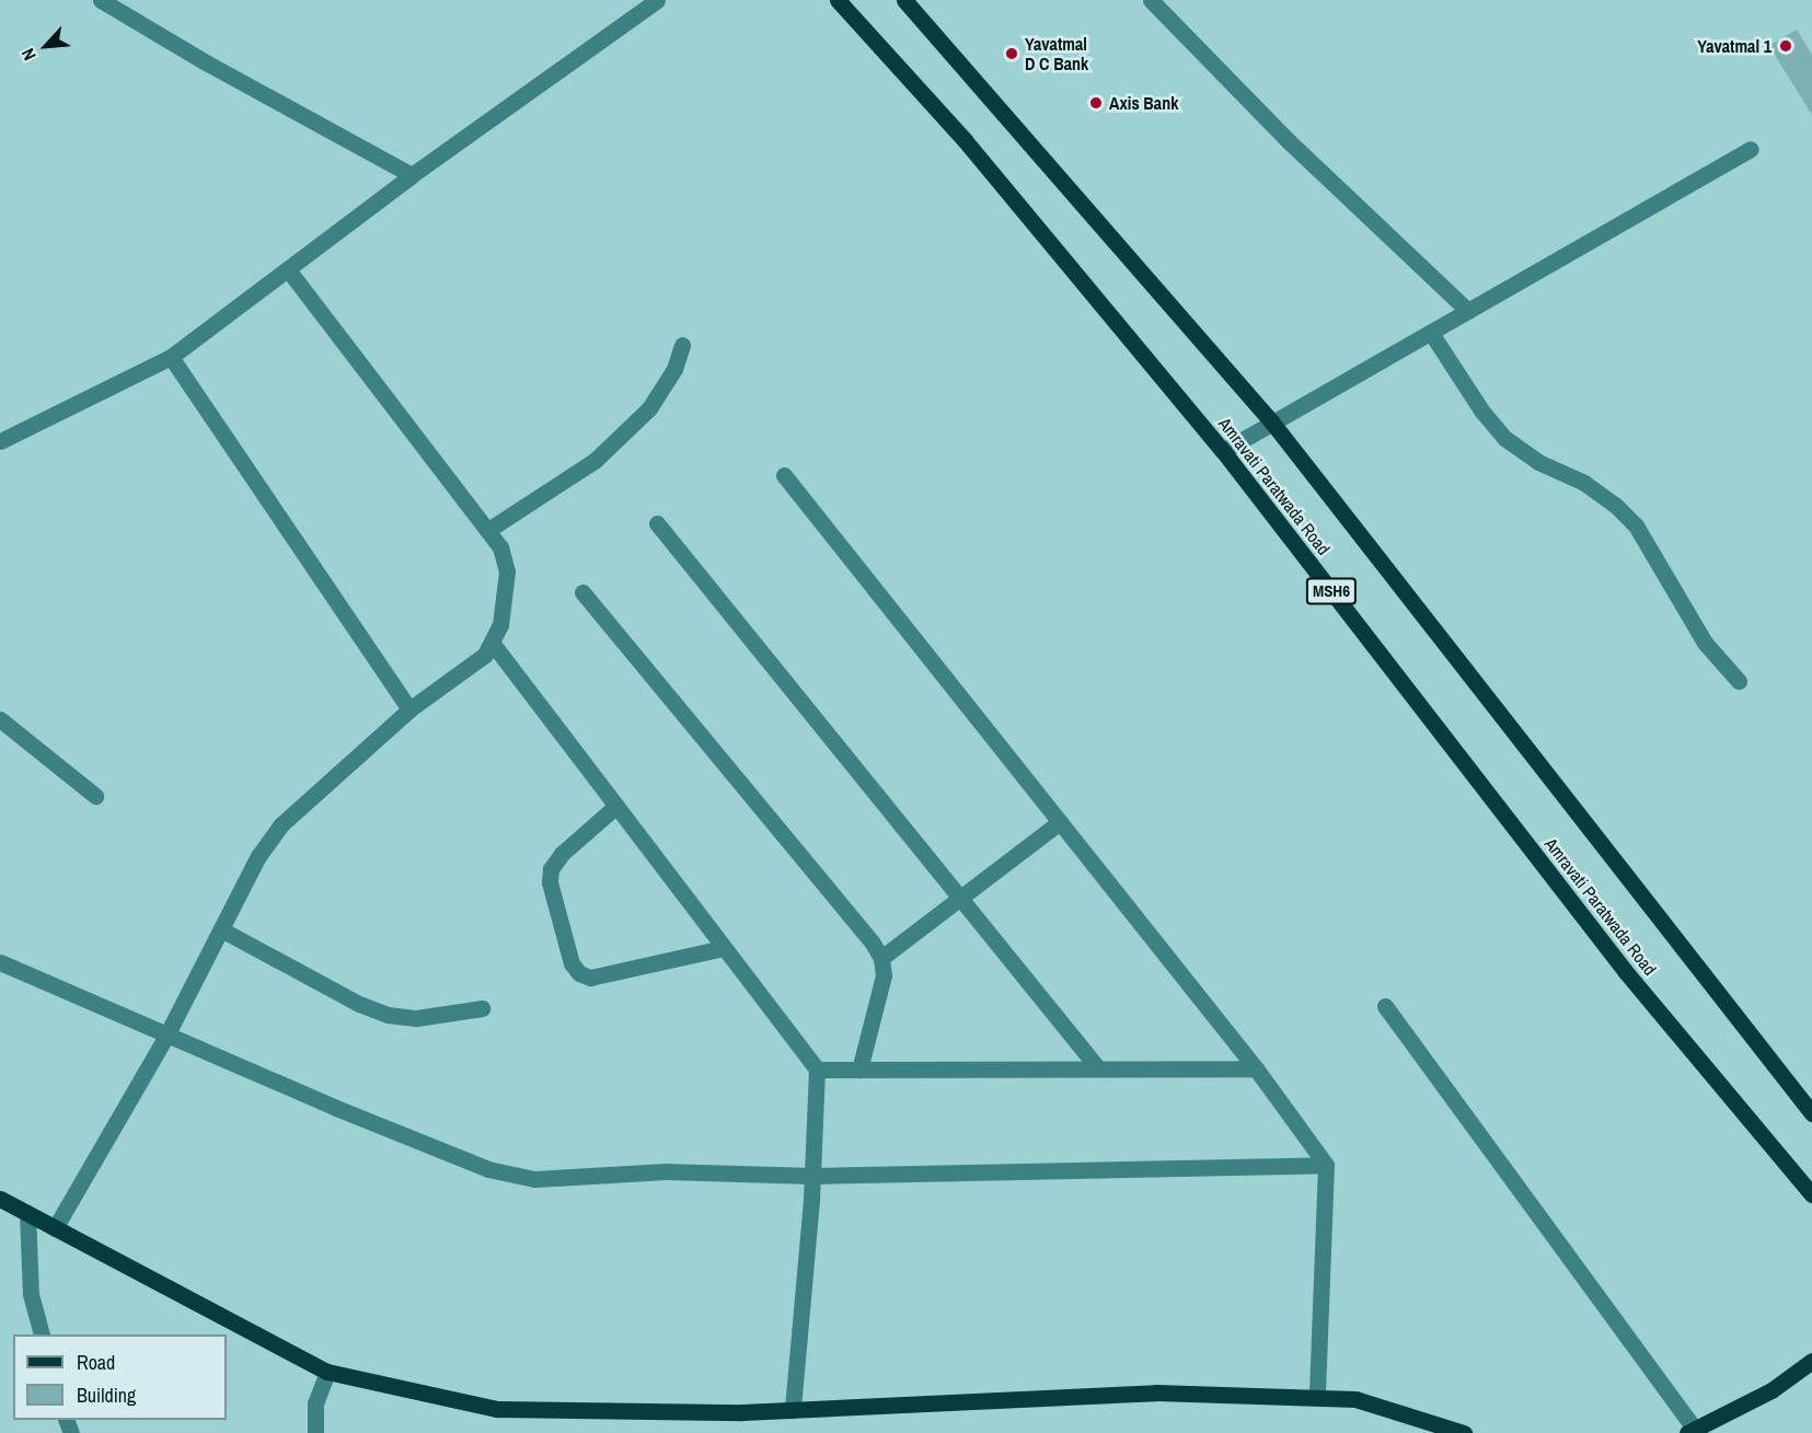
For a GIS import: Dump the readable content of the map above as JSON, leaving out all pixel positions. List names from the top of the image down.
{
  "streets": {
    "main road": ["Amravati Paratwada Road", "MSH6"]
  },
  "places": ["Yavatmal 1", "Yavatmal D C Bank", "Axis Bank"],
  "legend": ["Road", "Building"],
  "north": "bottom left"
}
